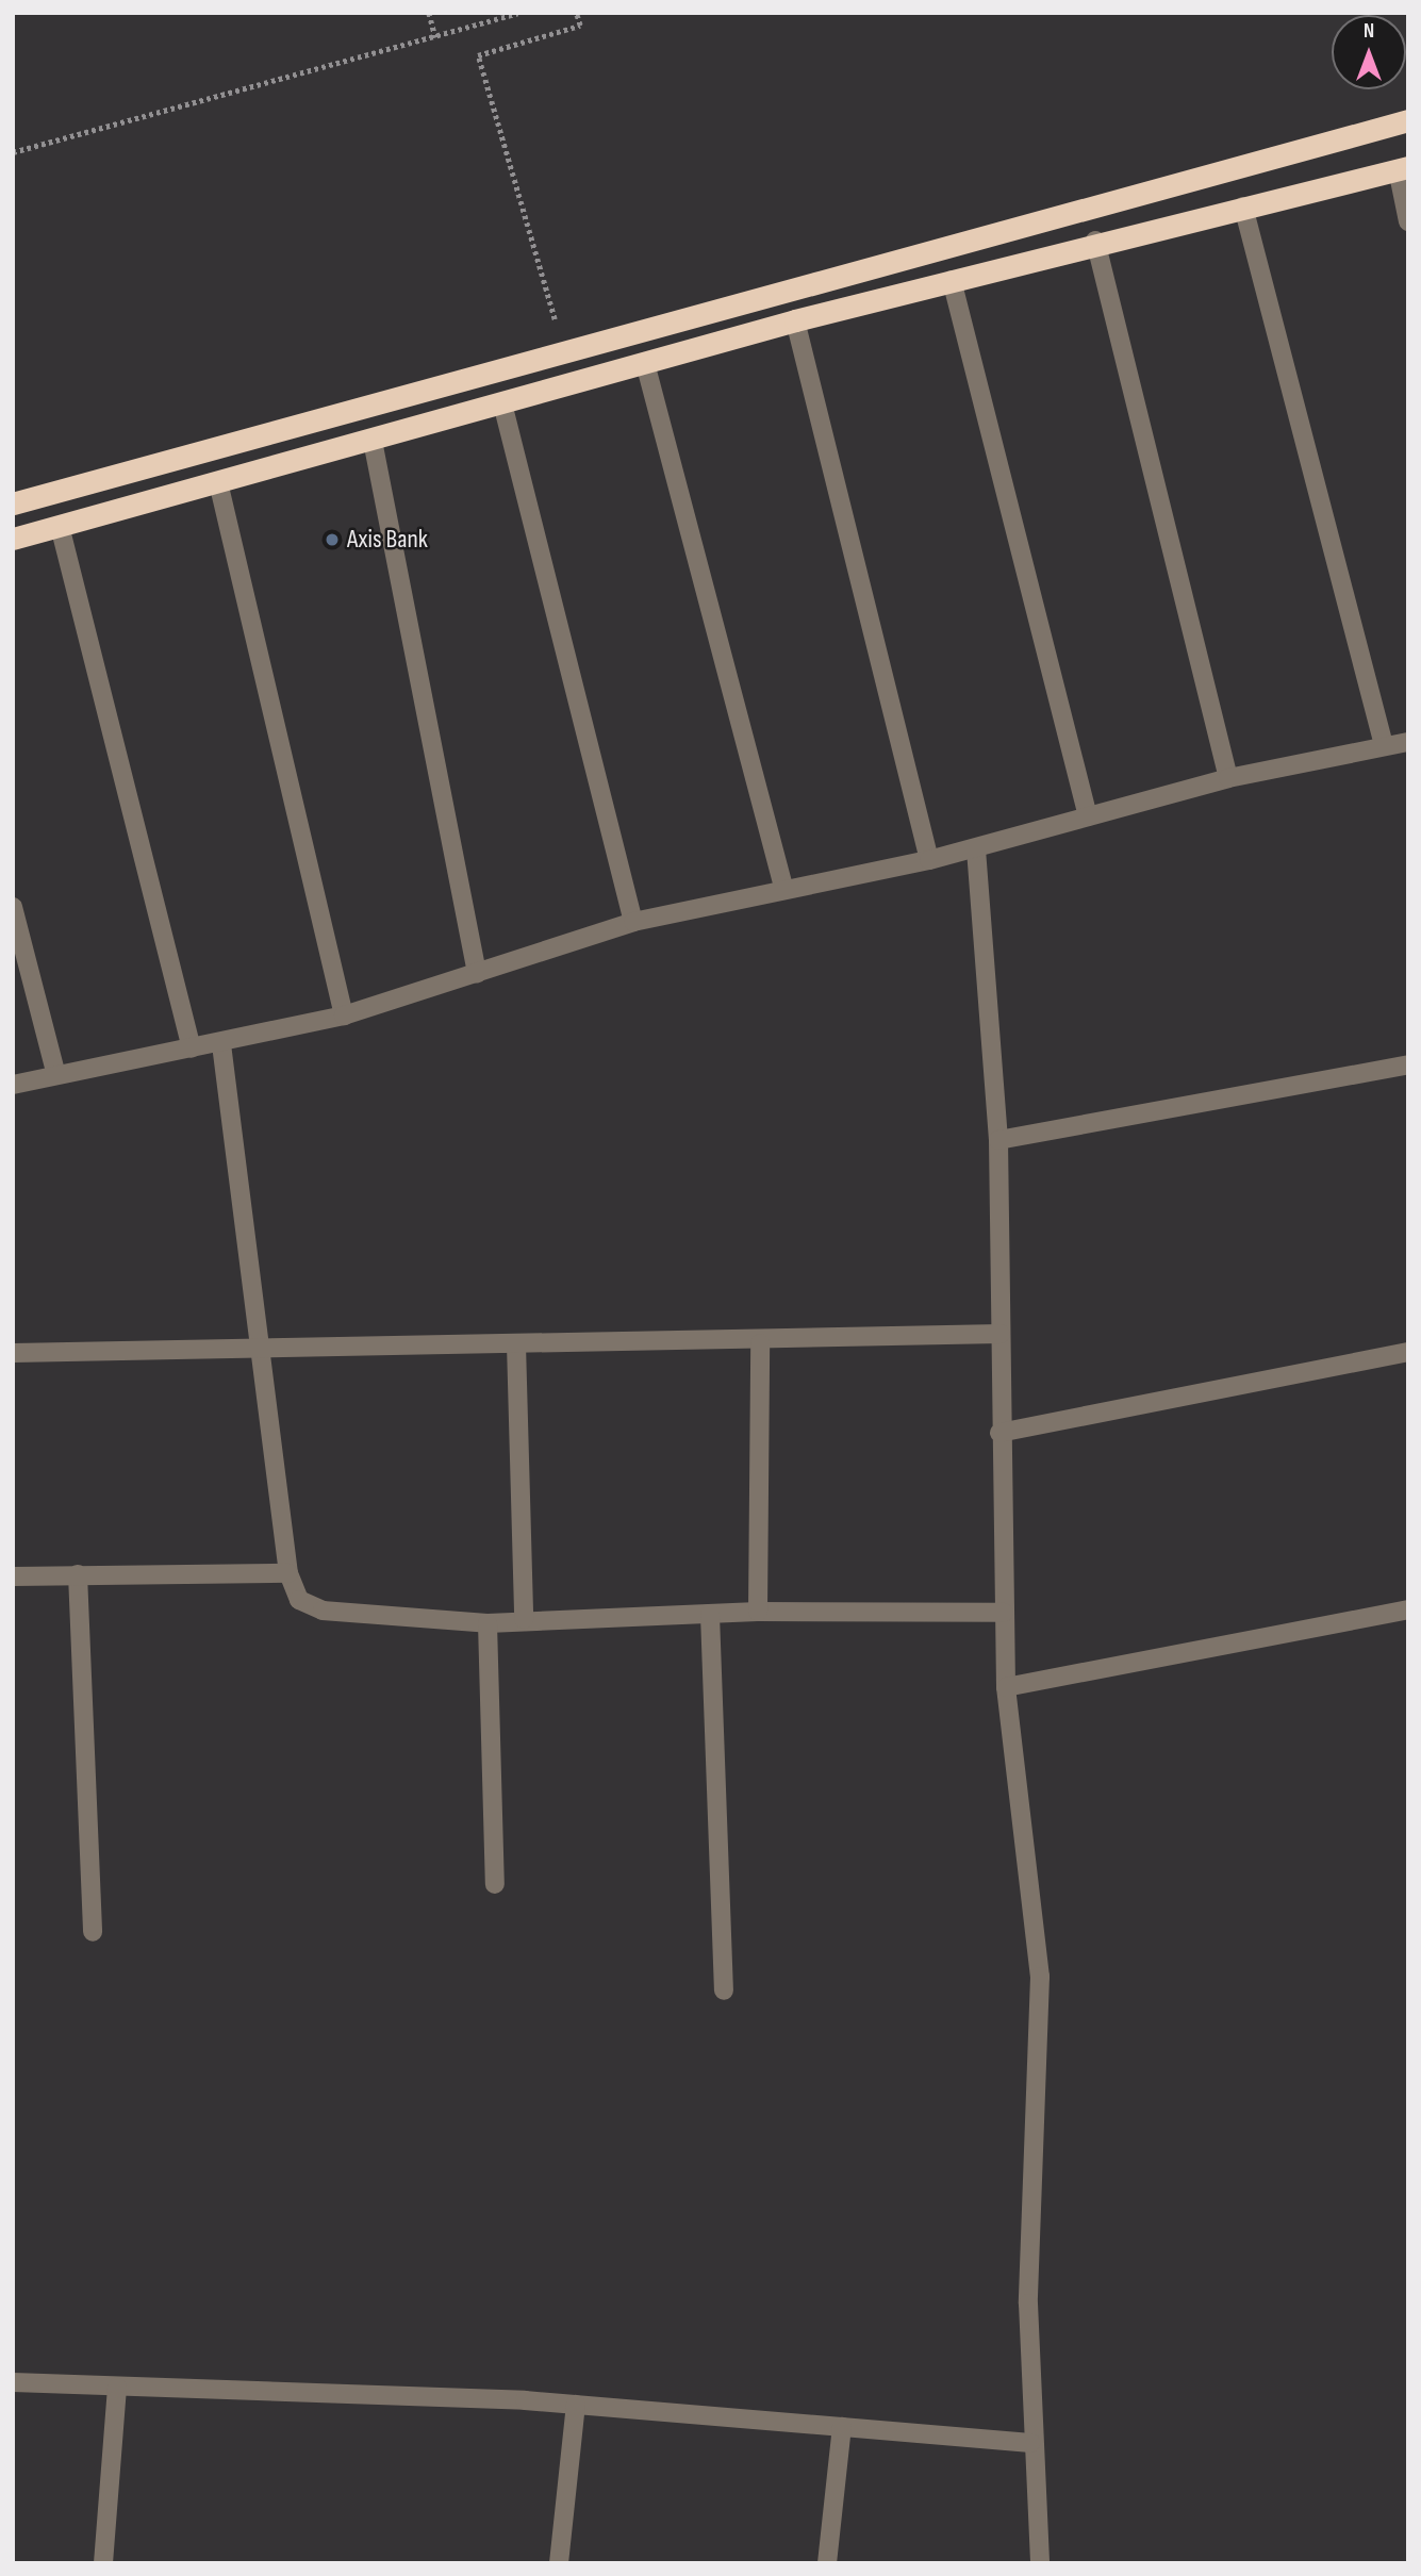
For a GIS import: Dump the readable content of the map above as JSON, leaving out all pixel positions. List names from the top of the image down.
{
  "places": ["Axis Bank"],
  "north": "top"
}
